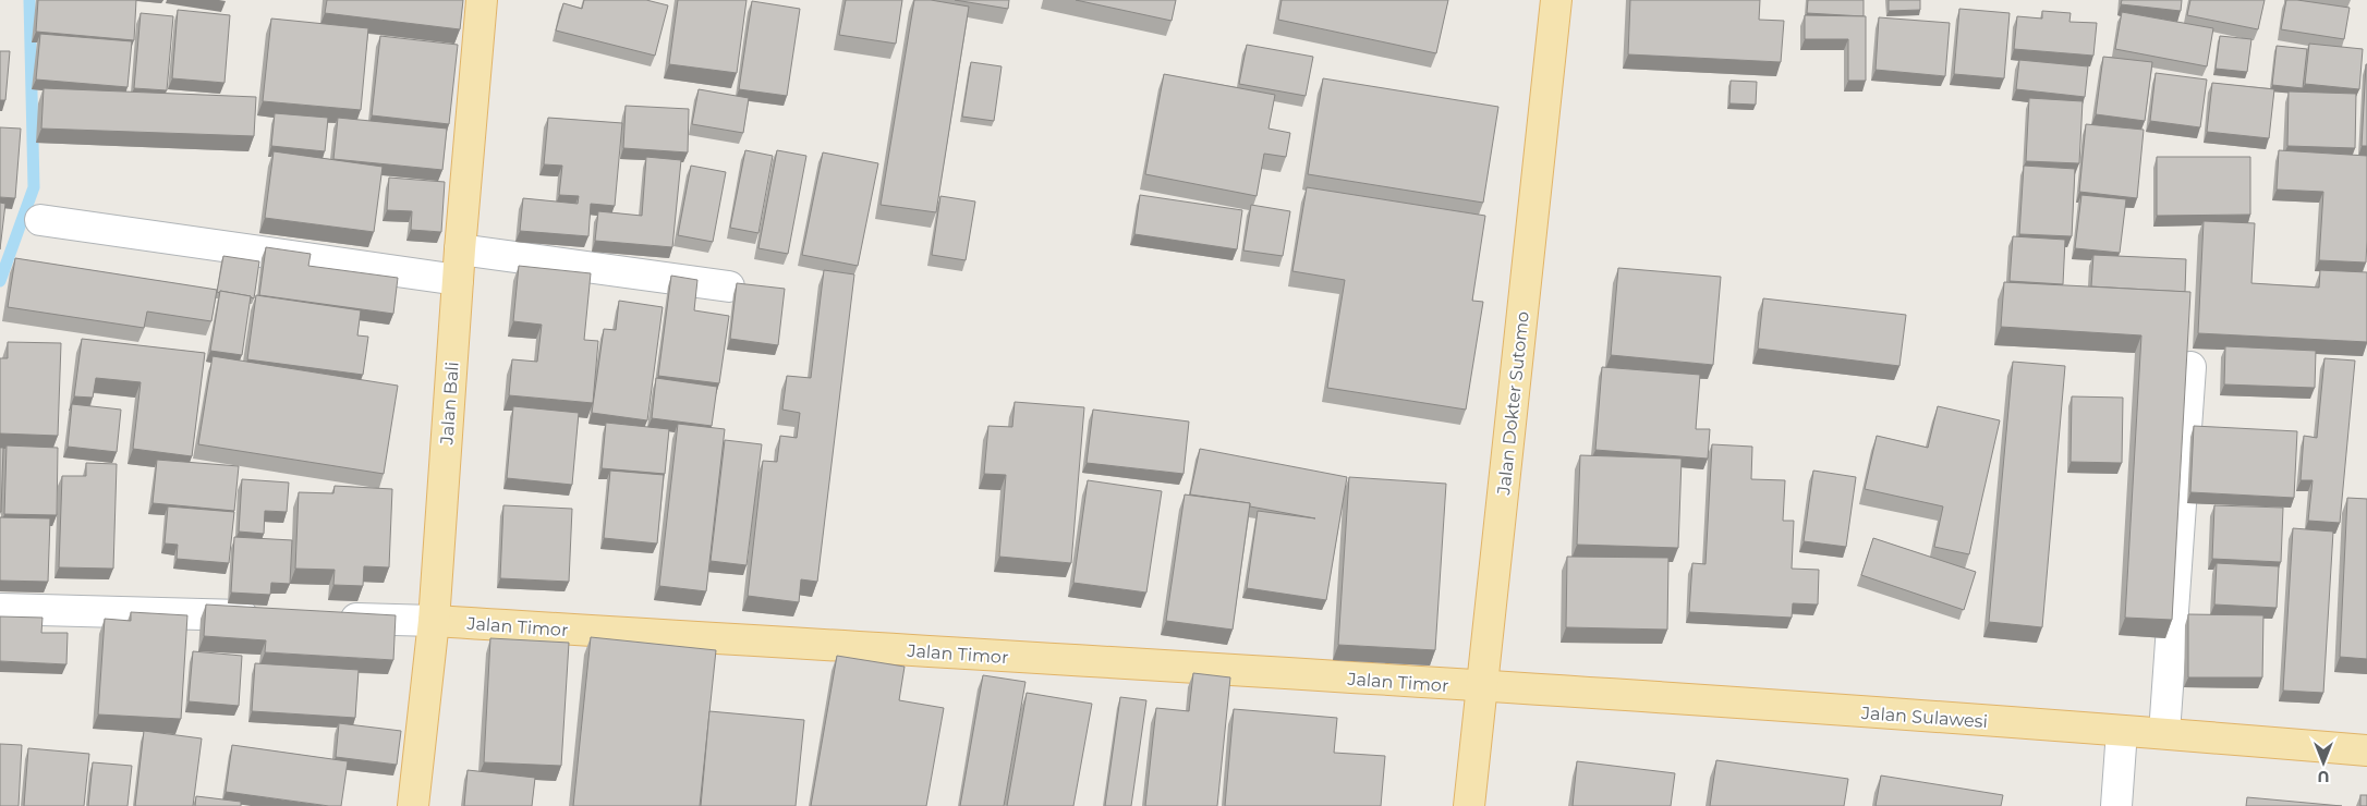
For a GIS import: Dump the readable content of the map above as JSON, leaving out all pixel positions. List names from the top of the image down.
{
  "streets": {
    "main road": [
      "Jalan Bali",
      "Jalan Dokter Sutomo",
      "Jalan Timor",
      "Jalan Sulawesi"
    ]
  },
  "crossings": [
    ["Jalan Bali", "Jalan Timor"],
    ["Jalan Dokter Sutomo", "Jalan Timor"],
    ["Jalan Dokter Sutomo", "Jalan Sulawesi"],
    ["Jalan Timor", "Jalan Sulawesi"]
  ],
  "north": "bottom"
}
